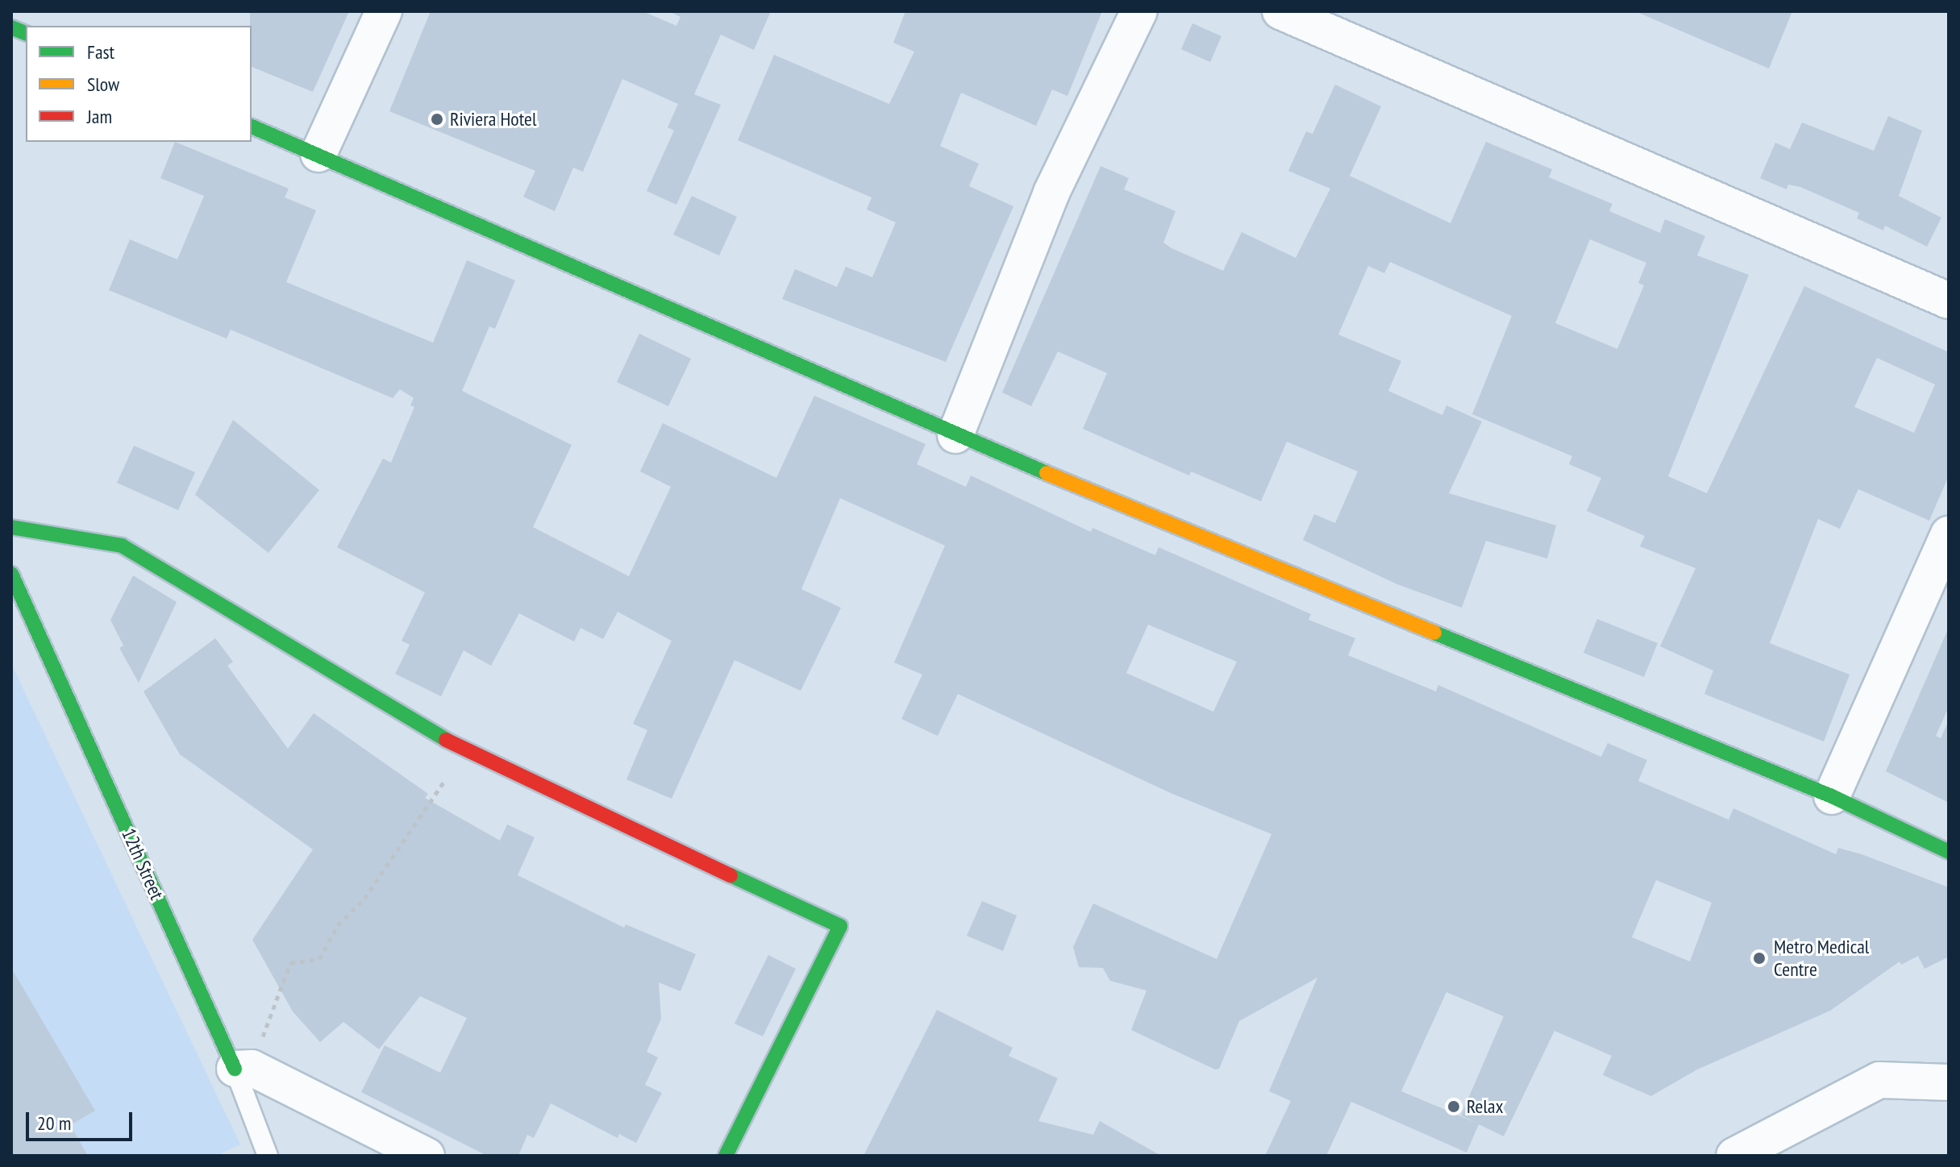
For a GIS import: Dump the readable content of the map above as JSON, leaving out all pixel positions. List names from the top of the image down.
{
  "streets": {
    "street": ["12th Street"]
  },
  "places": ["Riviera Hotel", "Metro Medical Centre", "Relax"],
  "legend": ["Fast", "Slow", "Jam"],
  "scale_bar": "20 m"
}
